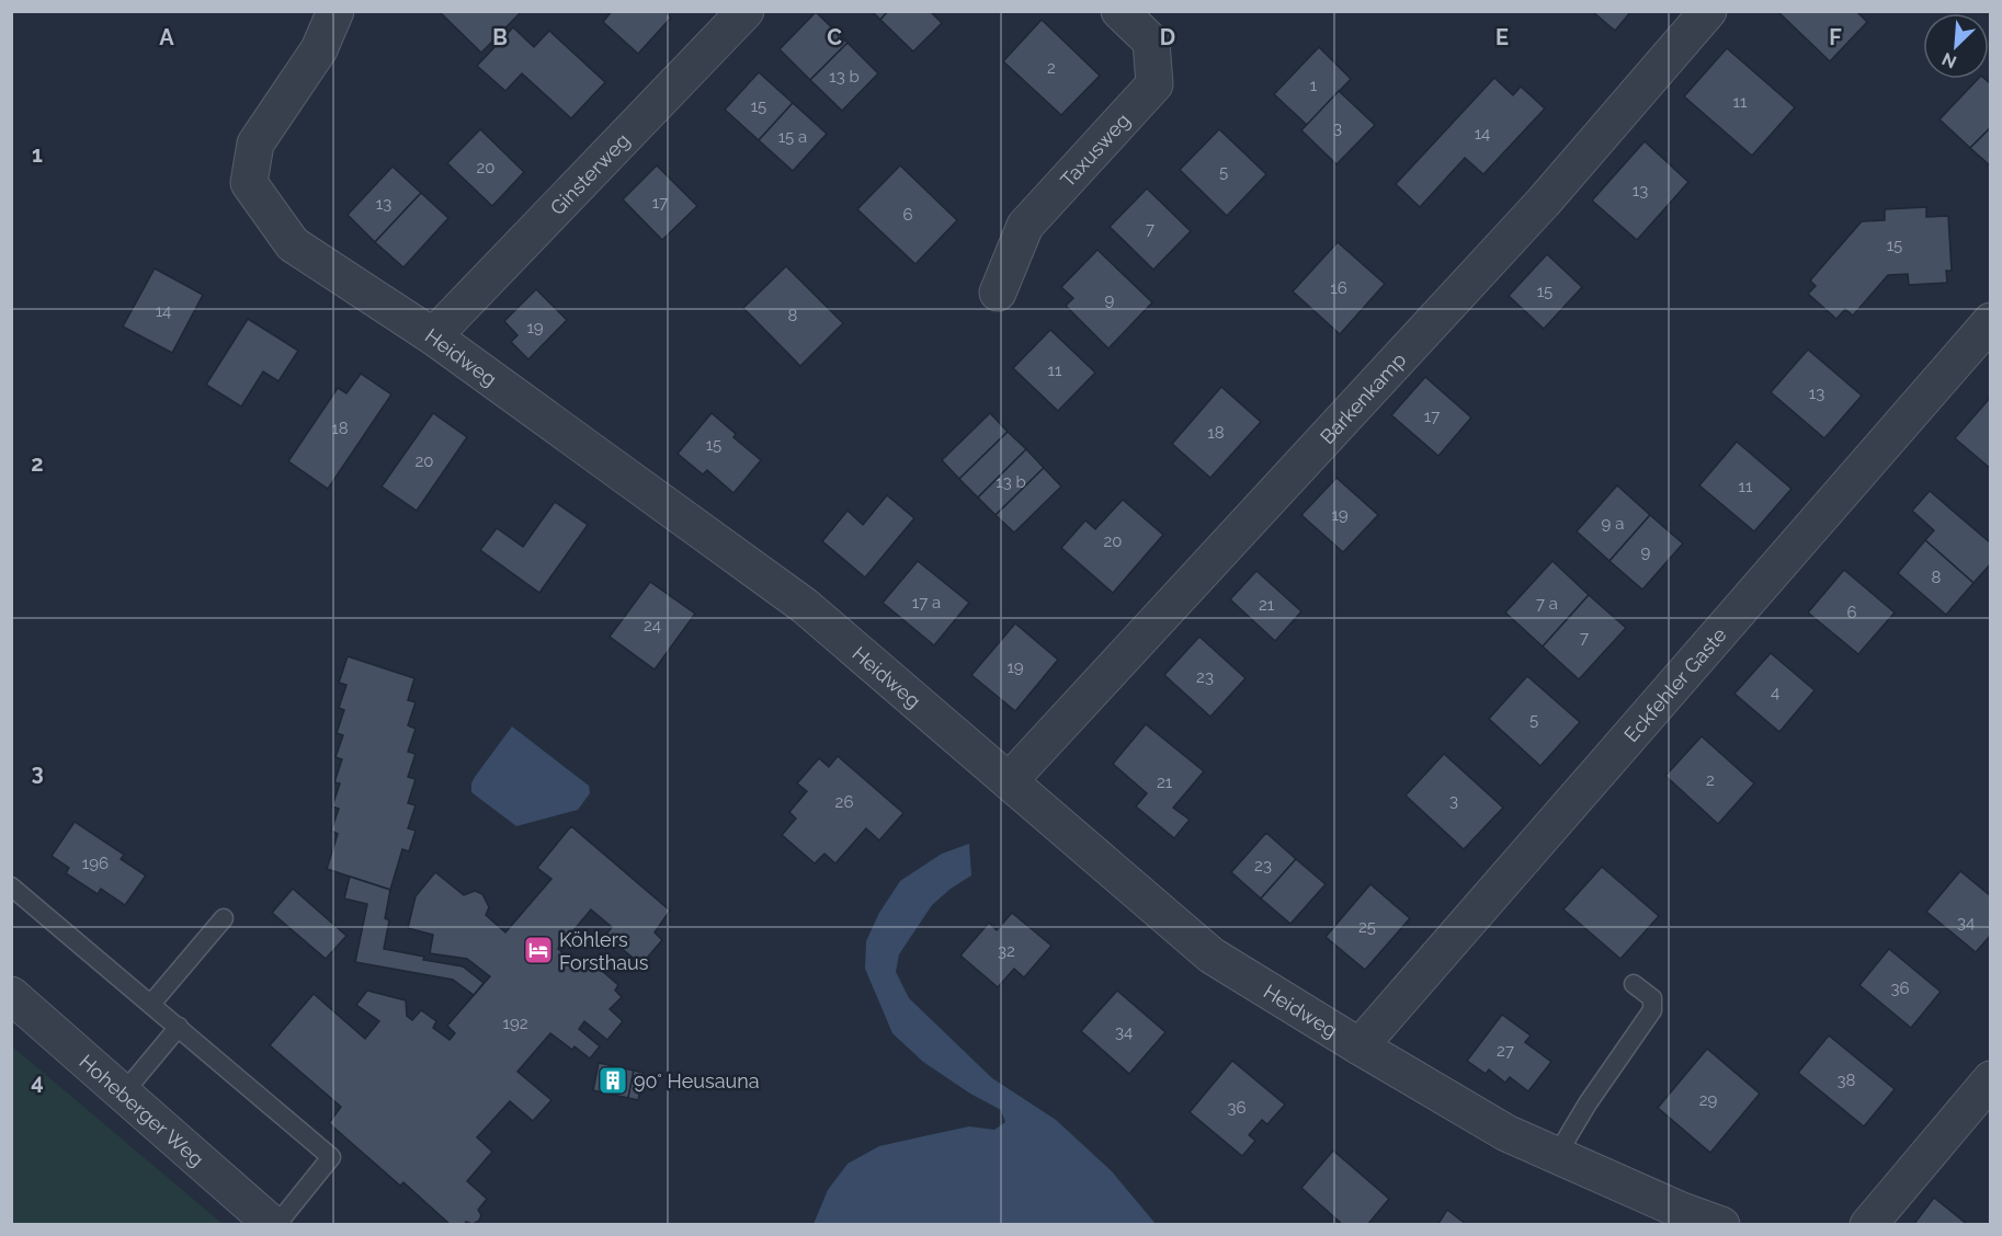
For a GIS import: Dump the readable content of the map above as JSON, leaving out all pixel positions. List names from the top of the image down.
{
  "streets": {
    "street": [
      "Taxusweg",
      "Ginsterweg",
      "Heidweg",
      "Barkenkamp",
      "Eckfehler Gaste",
      "Hoheberger Weg"
    ]
  },
  "crossings": [
    ["Ginsterweg", "Heidweg"],
    ["Heidweg", "Barkenkamp"],
    ["Heidweg", "Eckfehler Gaste"]
  ],
  "places": {
    "hotel": ["Köhlers Forsthaus"],
    "building": ["90° Heusauna"]
  },
  "house_numbers": [
    "2",
    "13 b",
    "1",
    "11",
    "15",
    "3",
    "14",
    "15 a",
    "20",
    "5",
    "13",
    "17",
    "13",
    "6",
    "7",
    "15",
    "16",
    "15",
    "9",
    "14",
    "8",
    "19",
    "11",
    "13",
    "17",
    "18",
    "18",
    "15",
    "20",
    "13 b",
    "11",
    "19",
    "9 a",
    "20",
    "9",
    "8",
    "17 a",
    "7 a",
    "21",
    "6",
    "24",
    "7",
    "19",
    "23",
    "4",
    "5",
    "2",
    "21",
    "3",
    "26",
    "196",
    "23",
    "34",
    "25",
    "32",
    "36",
    "192",
    "34",
    "27",
    "38",
    "29",
    "36"
  ],
  "north": "bottom left",
  "grid": {
    "columns": [
      "A",
      "B",
      "C",
      "D",
      "E",
      "F"
    ],
    "rows": [
      "1",
      "2",
      "3",
      "4"
    ]
  }
}
